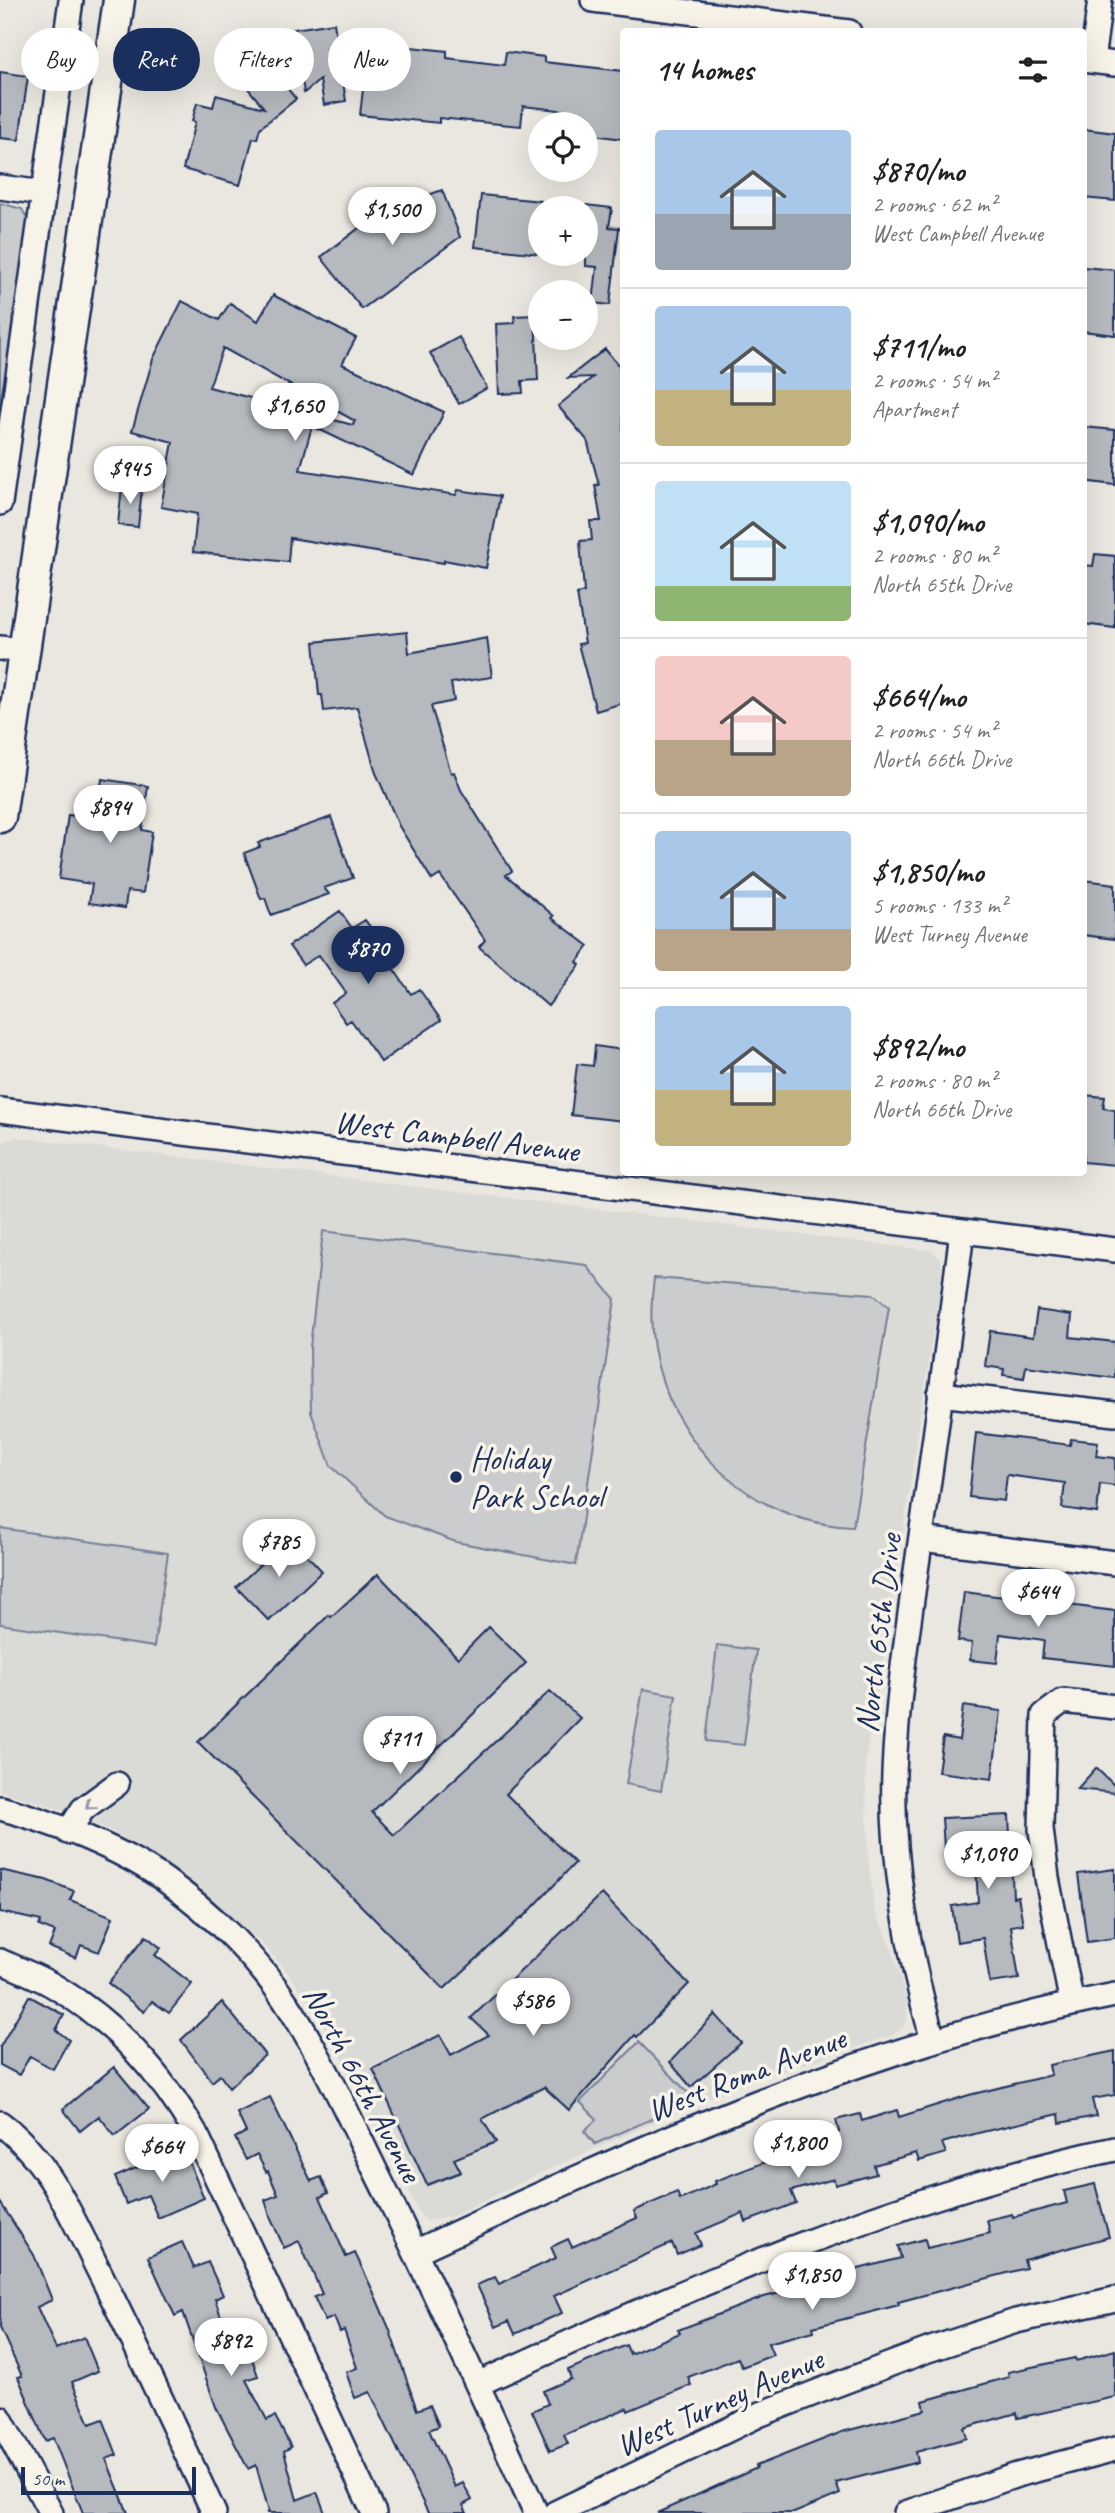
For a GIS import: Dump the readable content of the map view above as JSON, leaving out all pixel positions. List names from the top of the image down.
{
  "streets": {
    "street": [
      "West Campbell Avenue",
      "North 65th Drive",
      "West Roma Avenue",
      "North 66th Avenue",
      "West Turney Avenue"
    ]
  },
  "crossings": [
    ["West Campbell Avenue", "North 65th Drive"],
    ["North 65th Drive", "West Roma Avenue"],
    ["West Roma Avenue", "North 66th Avenue"]
  ],
  "places": ["Holiday Park School"],
  "scale_bar": "50 m",
  "page": {
    "chip": [
      "Buy",
      "Rent",
      "Filters",
      "New"
    ],
    "heading": "14 homes",
    "map_buttons": ["+", "−"],
    "list": [
      {
        "name": "$870/mo",
        "note": "2 rooms · 62 m² · West Campbell Avenue"
      },
      {
        "name": "$711/mo",
        "note": "2 rooms · 54 m² · Apartment"
      },
      {
        "name": "$1,090/mo",
        "note": "2 rooms · 80 m² · North 65th Drive"
      },
      {
        "name": "$664/mo",
        "note": "2 rooms · 54 m² · North 66th Drive"
      },
      {
        "name": "$1,850/mo",
        "note": "5 rooms · 133 m² · West Turney Avenue"
      },
      {
        "name": "$892/mo",
        "note": "2 rooms · 80 m² · North 66th Drive"
      }
    ],
    "price": [
      "$1,500",
      "$1,650",
      "$945",
      "$894",
      "$870",
      "$785",
      "$644",
      "$711",
      "$1,090",
      "$586",
      "$1,800",
      "$664",
      "$1,850",
      "$892"
    ],
    "scale": "50 m"
  }
}
